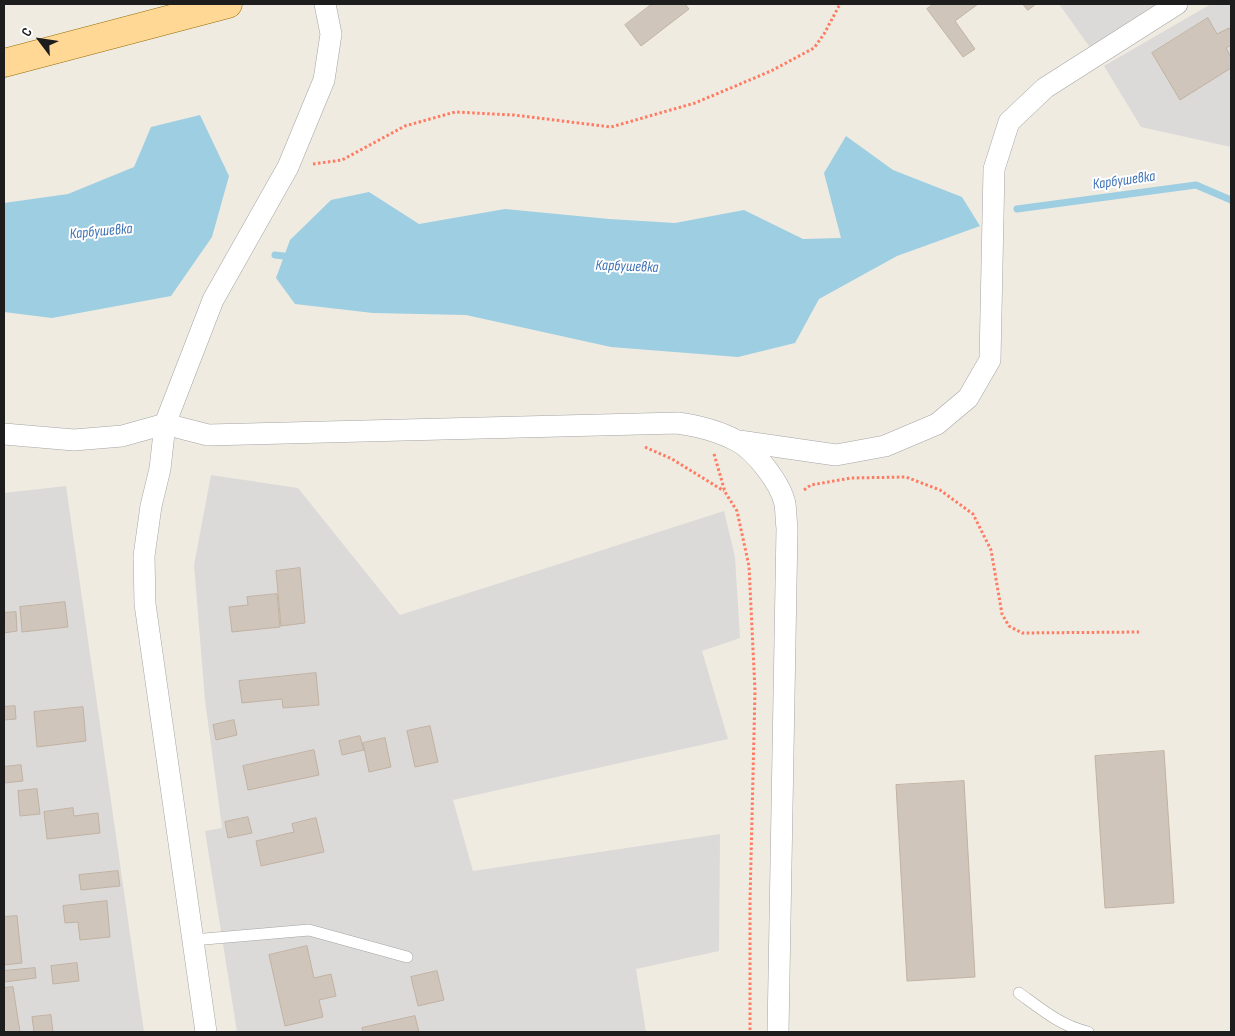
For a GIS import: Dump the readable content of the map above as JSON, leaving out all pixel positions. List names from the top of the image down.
{
  "water": ["Карбушевка"],
  "north": "top left"
}
